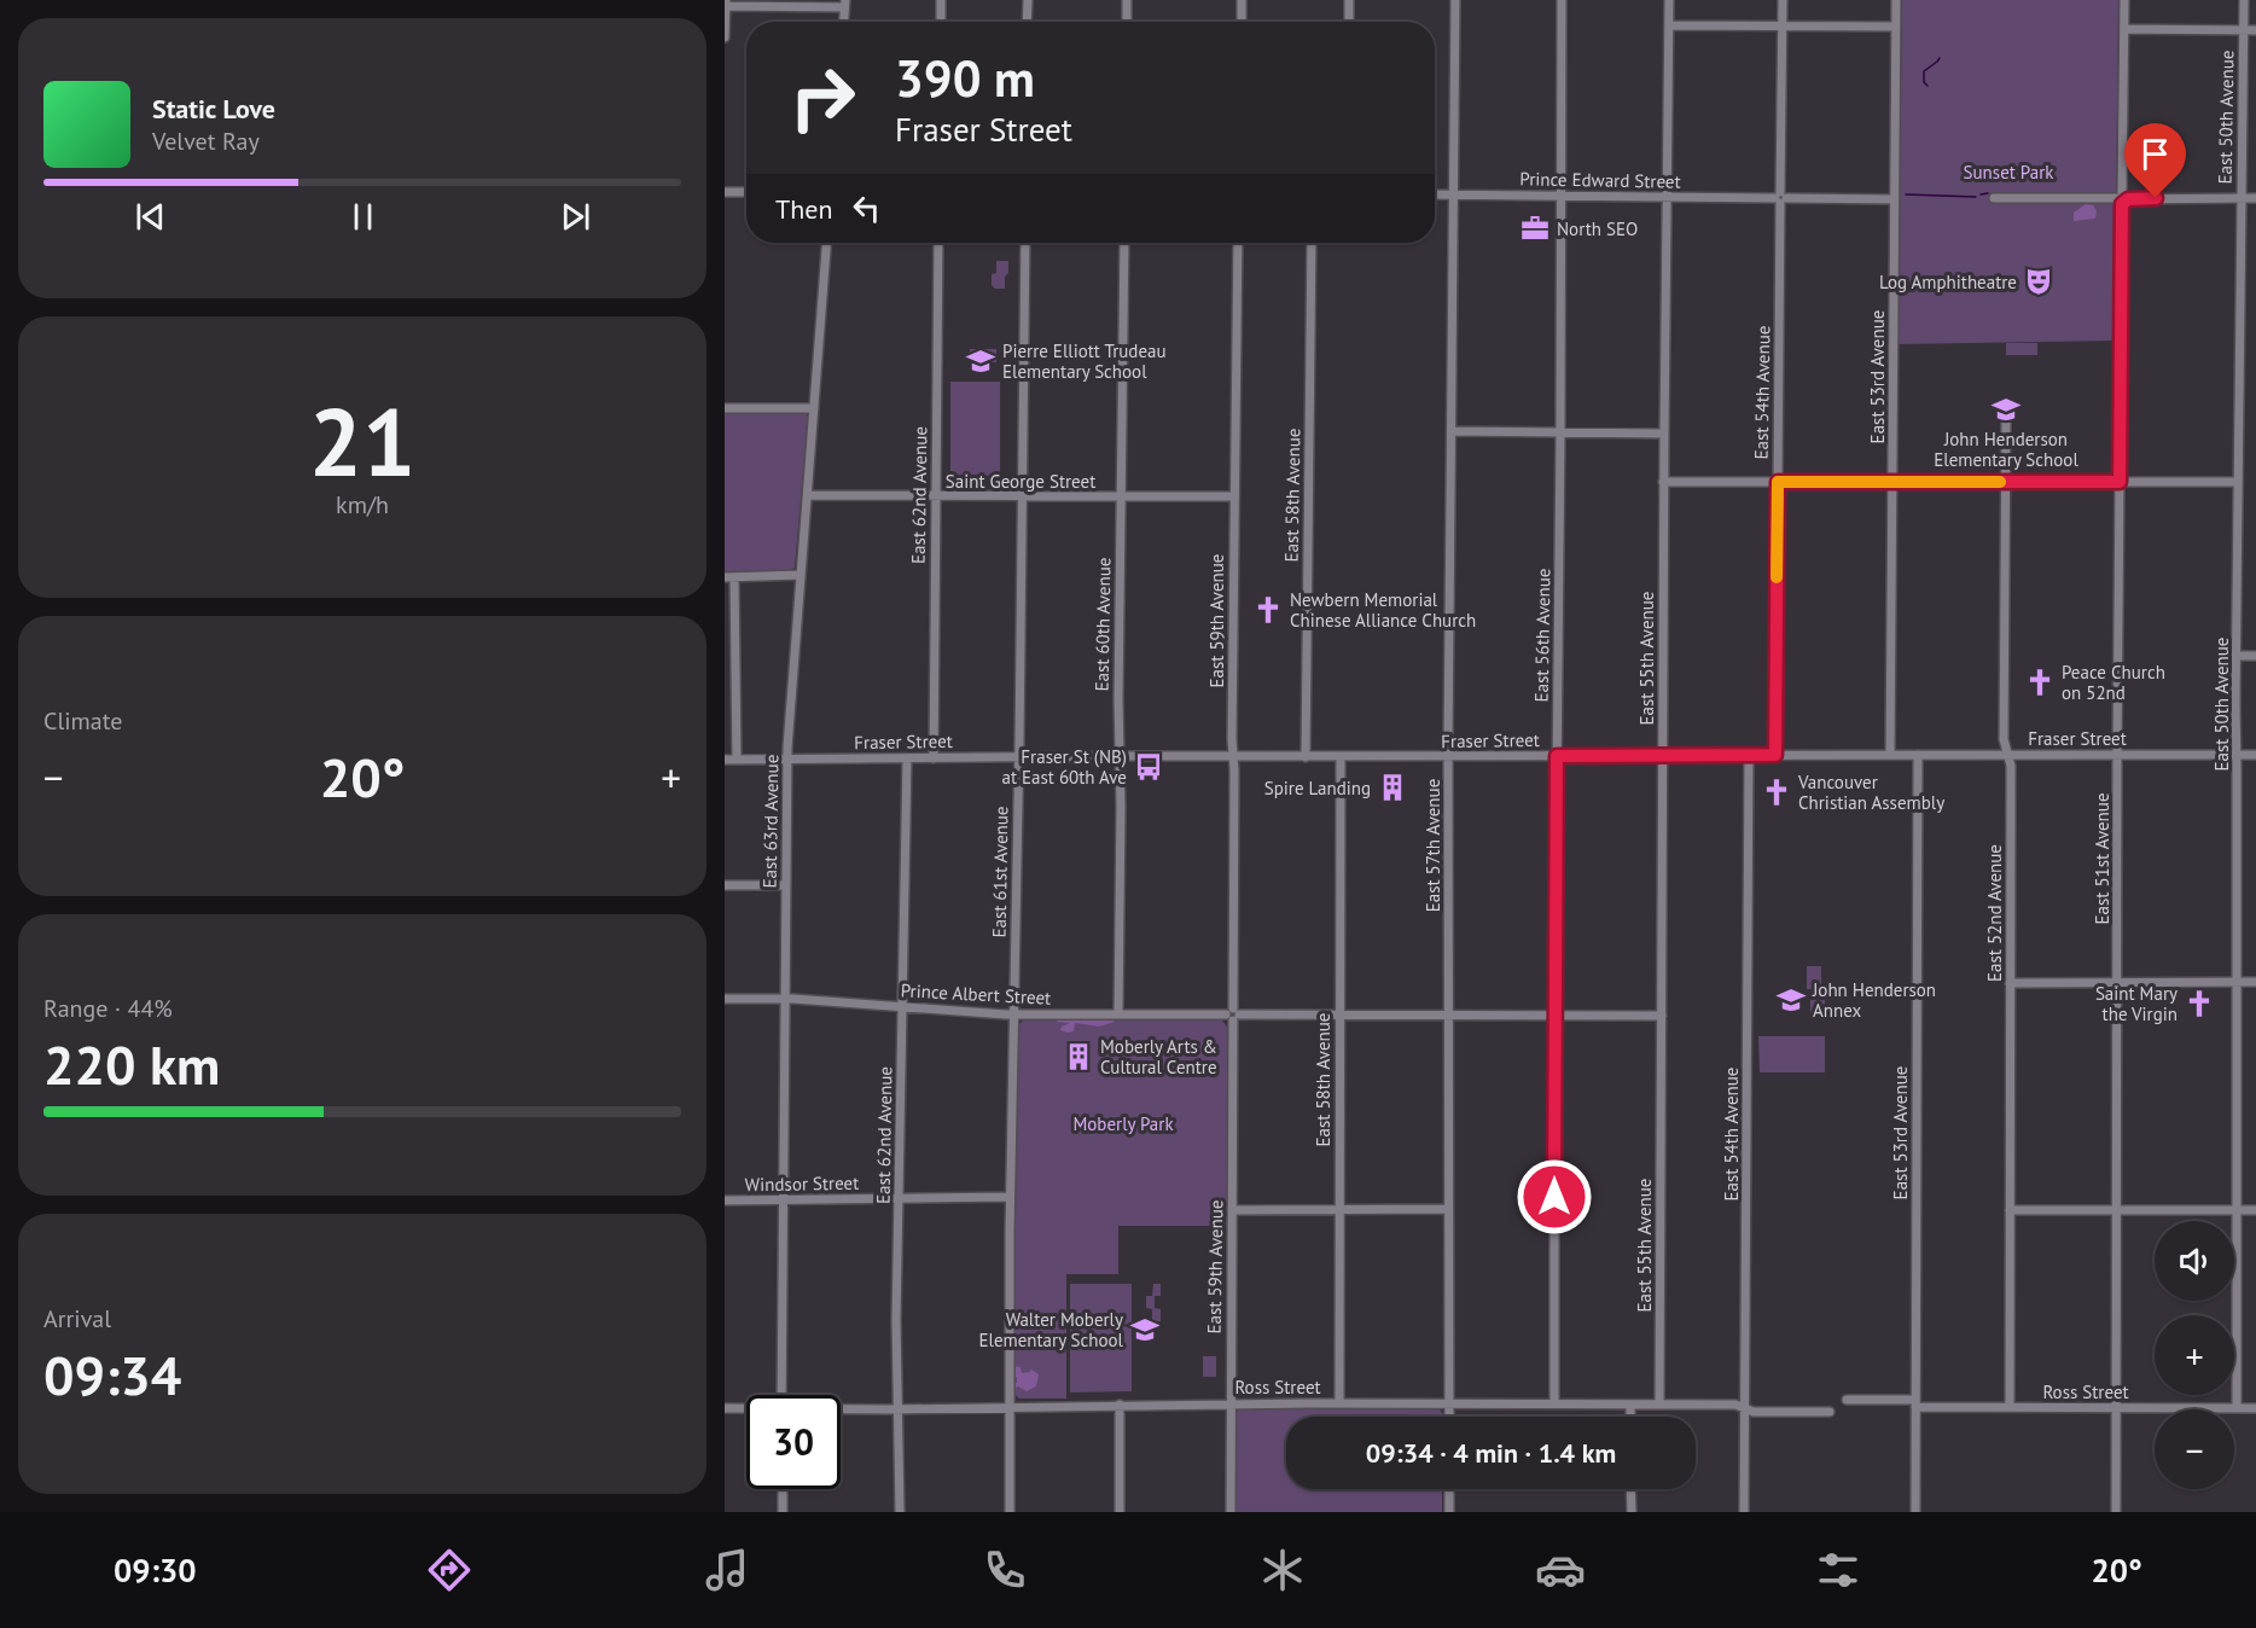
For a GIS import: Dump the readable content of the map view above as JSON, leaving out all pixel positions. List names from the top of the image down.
{
  "streets": {
    "street": [
      "East 50th Avenue",
      "Prince Edward Street",
      "East 53rd Avenue",
      "East 54th Avenue",
      "Saint George Street",
      "East 62nd Avenue",
      "East 58th Avenue",
      "East 59th Avenue",
      "East 60th Avenue",
      "East 56th Avenue",
      "East 55th Avenue",
      "Fraser Street",
      "East 63rd Avenue",
      "East 57th Avenue",
      "East 51st Avenue",
      "East 61st Avenue",
      "East 52nd Avenue",
      "Prince Albert Street",
      "Windsor Street",
      "Ross Street"
    ]
  },
  "crossings": [
    ["East 50th Avenue", "Fraser Street"],
    ["East 50th Avenue", "Ross Street"],
    ["Prince Edward Street", "East 53rd Avenue"],
    ["Prince Edward Street", "East 54th Avenue"],
    ["Prince Edward Street", "East 56th Avenue"],
    ["Prince Edward Street", "East 55th Avenue"],
    ["Prince Edward Street", "East 57th Avenue"],
    ["East 53rd Avenue", "Fraser Street"],
    ["East 53rd Avenue", "Ross Street"],
    ["East 54th Avenue", "Fraser Street"],
    ["East 54th Avenue", "Ross Street"],
    ["Saint George Street", "East 62nd Avenue"],
    ["Saint George Street", "East 59th Avenue"],
    ["Saint George Street", "East 60th Avenue"],
    ["Saint George Street", "East 63rd Avenue"],
    ["Saint George Street", "East 61st Avenue"],
    ["East 62nd Avenue", "Fraser Street"],
    ["East 62nd Avenue", "Prince Albert Street"],
    ["East 62nd Avenue", "Windsor Street"],
    ["East 62nd Avenue", "Ross Street"],
    ["East 58th Avenue", "Fraser Street"],
    ["East 58th Avenue", "Prince Albert Street"],
    ["East 58th Avenue", "Ross Street"],
    ["East 59th Avenue", "Fraser Street"],
    ["East 59th Avenue", "Prince Albert Street"],
    ["East 59th Avenue", "Ross Street"],
    ["East 60th Avenue", "Fraser Street"],
    ["East 60th Avenue", "Prince Albert Street"],
    ["East 56th Avenue", "Fraser Street"],
    ["East 56th Avenue", "Prince Albert Street"],
    ["East 56th Avenue", "Ross Street"],
    ["East 55th Avenue", "Fraser Street"],
    ["East 55th Avenue", "Prince Albert Street"],
    ["East 55th Avenue", "Ross Street"],
    ["Fraser Street", "East 63rd Avenue"],
    ["Fraser Street", "East 57th Avenue"],
    ["Fraser Street", "East 51st Avenue"],
    ["Fraser Street", "East 61st Avenue"],
    ["Fraser Street", "East 52nd Avenue"],
    ["East 63rd Avenue", "Prince Albert Street"],
    ["East 63rd Avenue", "Windsor Street"],
    ["East 57th Avenue", "Prince Albert Street"],
    ["East 57th Avenue", "Ross Street"],
    ["East 51st Avenue", "Ross Street"],
    ["East 61st Avenue", "Prince Albert Street"],
    ["East 61st Avenue", "Windsor Street"],
    ["East 61st Avenue", "Ross Street"],
    ["East 52nd Avenue", "Ross Street"]
  ],
  "parks": ["Sunset Park", "Moberly Park"],
  "places": {
    "office": ["North SEO"],
    "theatre": ["Log Amphitheatre"],
    "school or university": [
      "Pierre Elliott Trudeau Elementary School",
      "John Henderson Elementary School",
      "John Henderson Annex",
      "Walter Moberly Elementary School"
    ],
    "church": [
      "Newbern Memorial Chinese Alliance Church",
      "Peace Church on 52nd",
      "Vancouver Christian Assembly",
      "Saint Mary the Virgin"
    ],
    "bus stop": ["Fraser St (NB) at East 60th Ave"],
    "building": ["Spire Landing", "Moberly Arts & Cultural Centre"]
  },
  "page": {
    "turn": ["390 m", "Fraser Street"],
    "song": ["Static Love", "Velvet Ray"],
    "then": "Then",
    "tile": [
      ["21", "km/h"],
      "Climate",
      ["Range · 44%", "220 km"],
      ["Arrival", "09:34"]
    ],
    "heat": ["−", "20°", "+"],
    "map_buttons": ["+", "−"],
    "limit": "30",
    "trip": "09:34 · 4 min · 1.4 km",
    "tabs": ["09:30", "20°"]
  }
}
